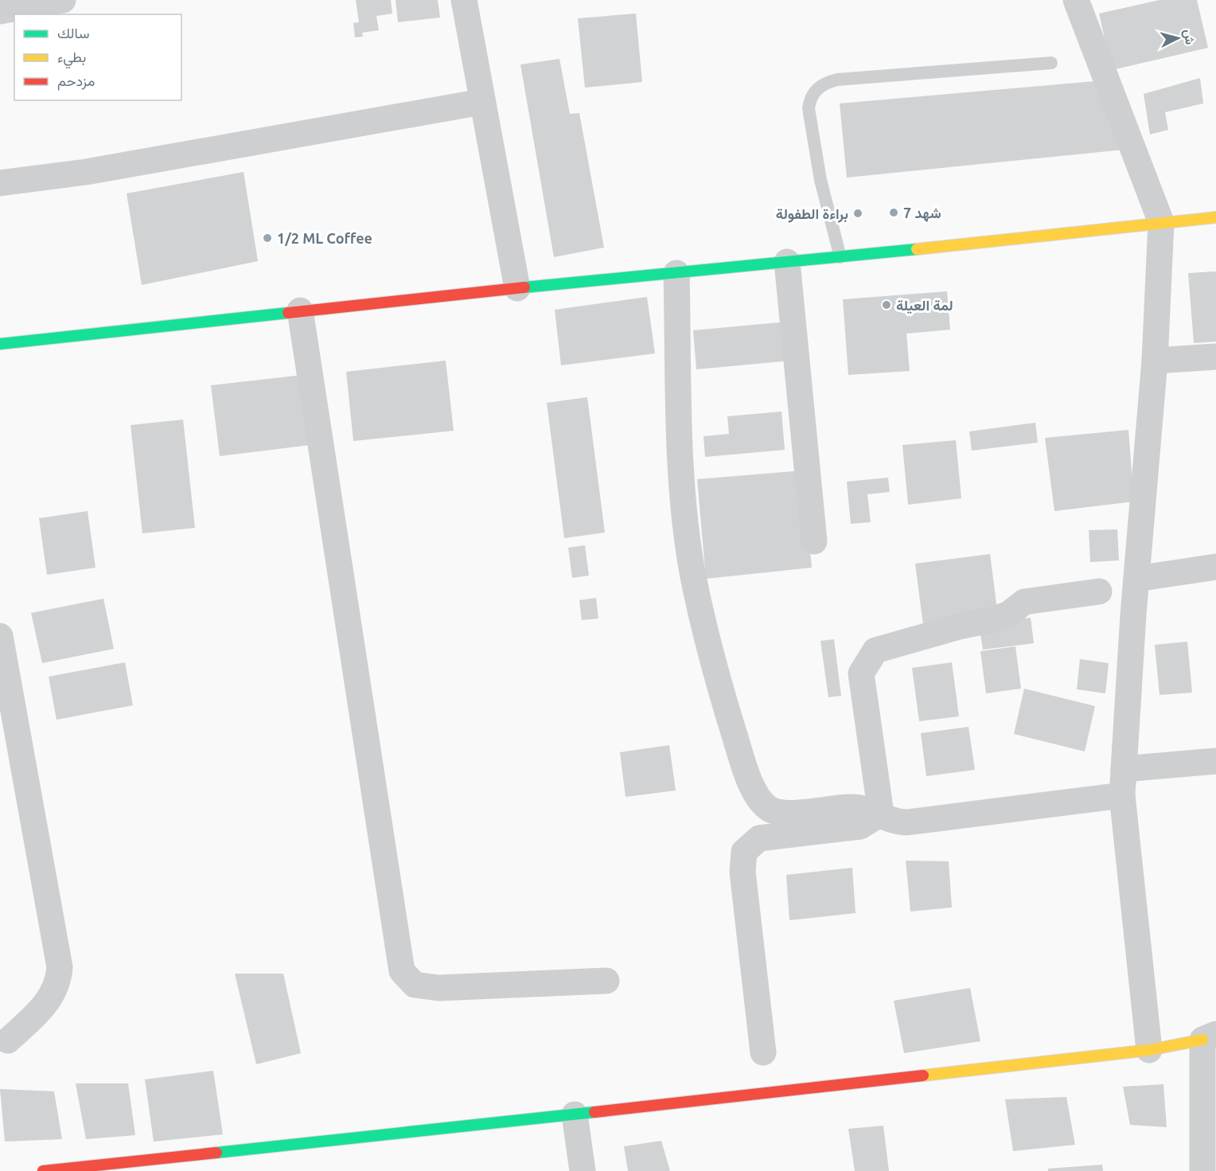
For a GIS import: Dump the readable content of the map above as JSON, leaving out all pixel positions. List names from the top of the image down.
{
  "places": [
    "شهد 7",
    "براءة الطفولة",
    "1/2 ML Coffee",
    "لمة العيلة"
  ],
  "legend": ["سالك", "بطيء", "مزدحم"],
  "north": "right"
}
